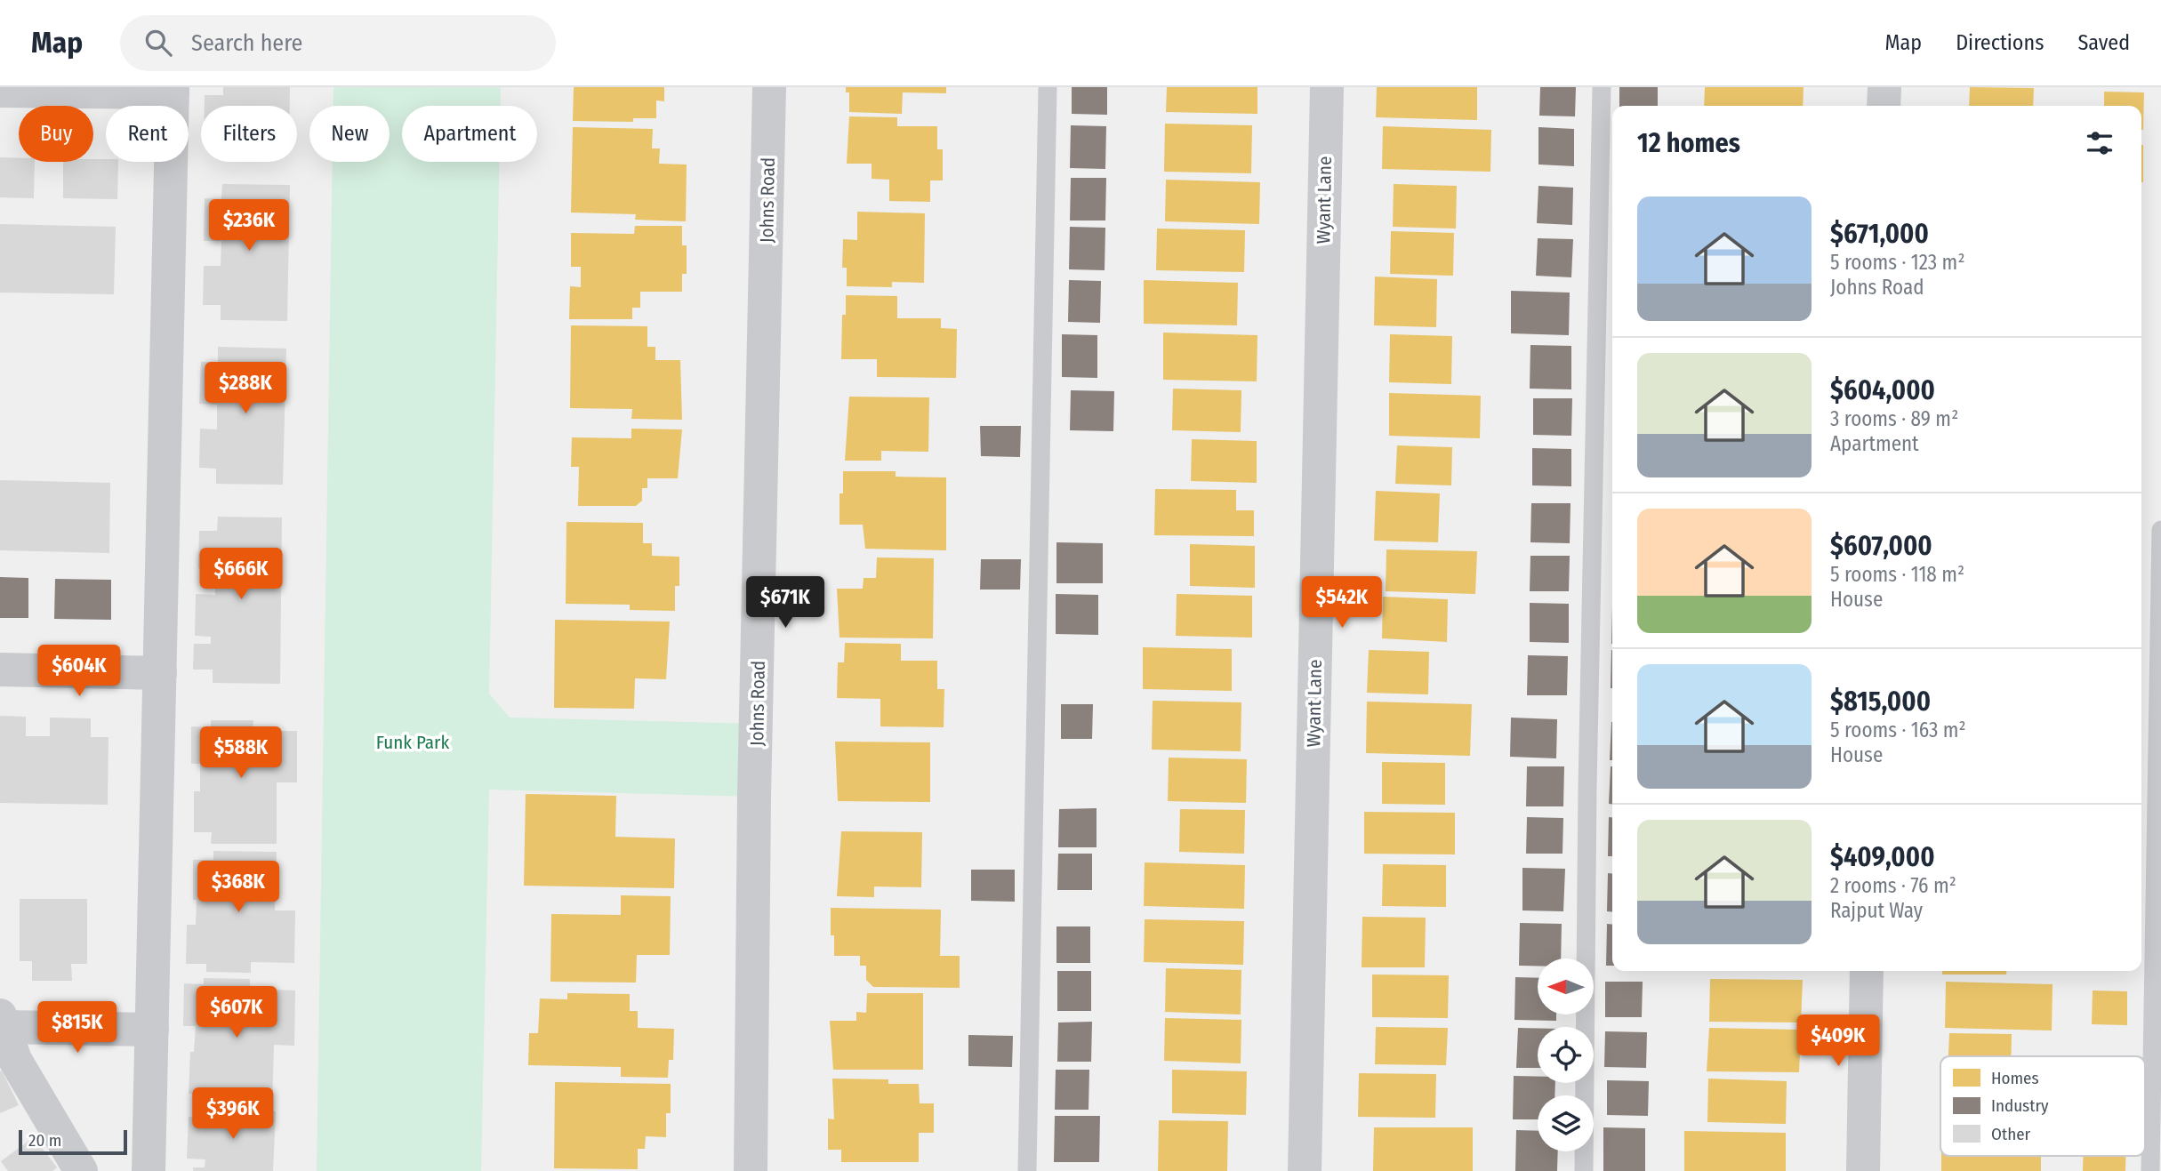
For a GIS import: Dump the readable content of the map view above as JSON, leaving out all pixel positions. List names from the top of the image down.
{
  "streets": {
    "street": ["Johns Road", "Wyant Lane"]
  },
  "parks": ["Funk Park"],
  "legend": ["Homes", "Industry", "Other"],
  "scale_bar": "20 m",
  "north": "left",
  "page": {
    "header": "Map",
    "search": "Search here",
    "nav": ["Map", "Directions", "Saved"],
    "chip": [
      "Buy",
      "Rent",
      "Filters",
      "New",
      "Apartment"
    ],
    "heading": "12 homes",
    "list": [
      {
        "name": "$671,000",
        "note": "5 rooms · 123 m² · Johns Road"
      },
      {
        "name": "$604,000",
        "note": "3 rooms · 89 m² · Apartment"
      },
      {
        "name": "$607,000",
        "note": "5 rooms · 118 m² · House"
      },
      {
        "name": "$815,000",
        "note": "5 rooms · 163 m² · House"
      },
      {
        "name": "$409,000",
        "note": "2 rooms · 76 m² · Rajput Way"
      }
    ],
    "price": [
      "$236K",
      "$288K",
      "$666K",
      "$671K",
      "$542K",
      "$604K",
      "$588K",
      "$368K",
      "$607K",
      "$815K",
      "$409K",
      "$396K"
    ],
    "scale": "20 m"
  }
}
